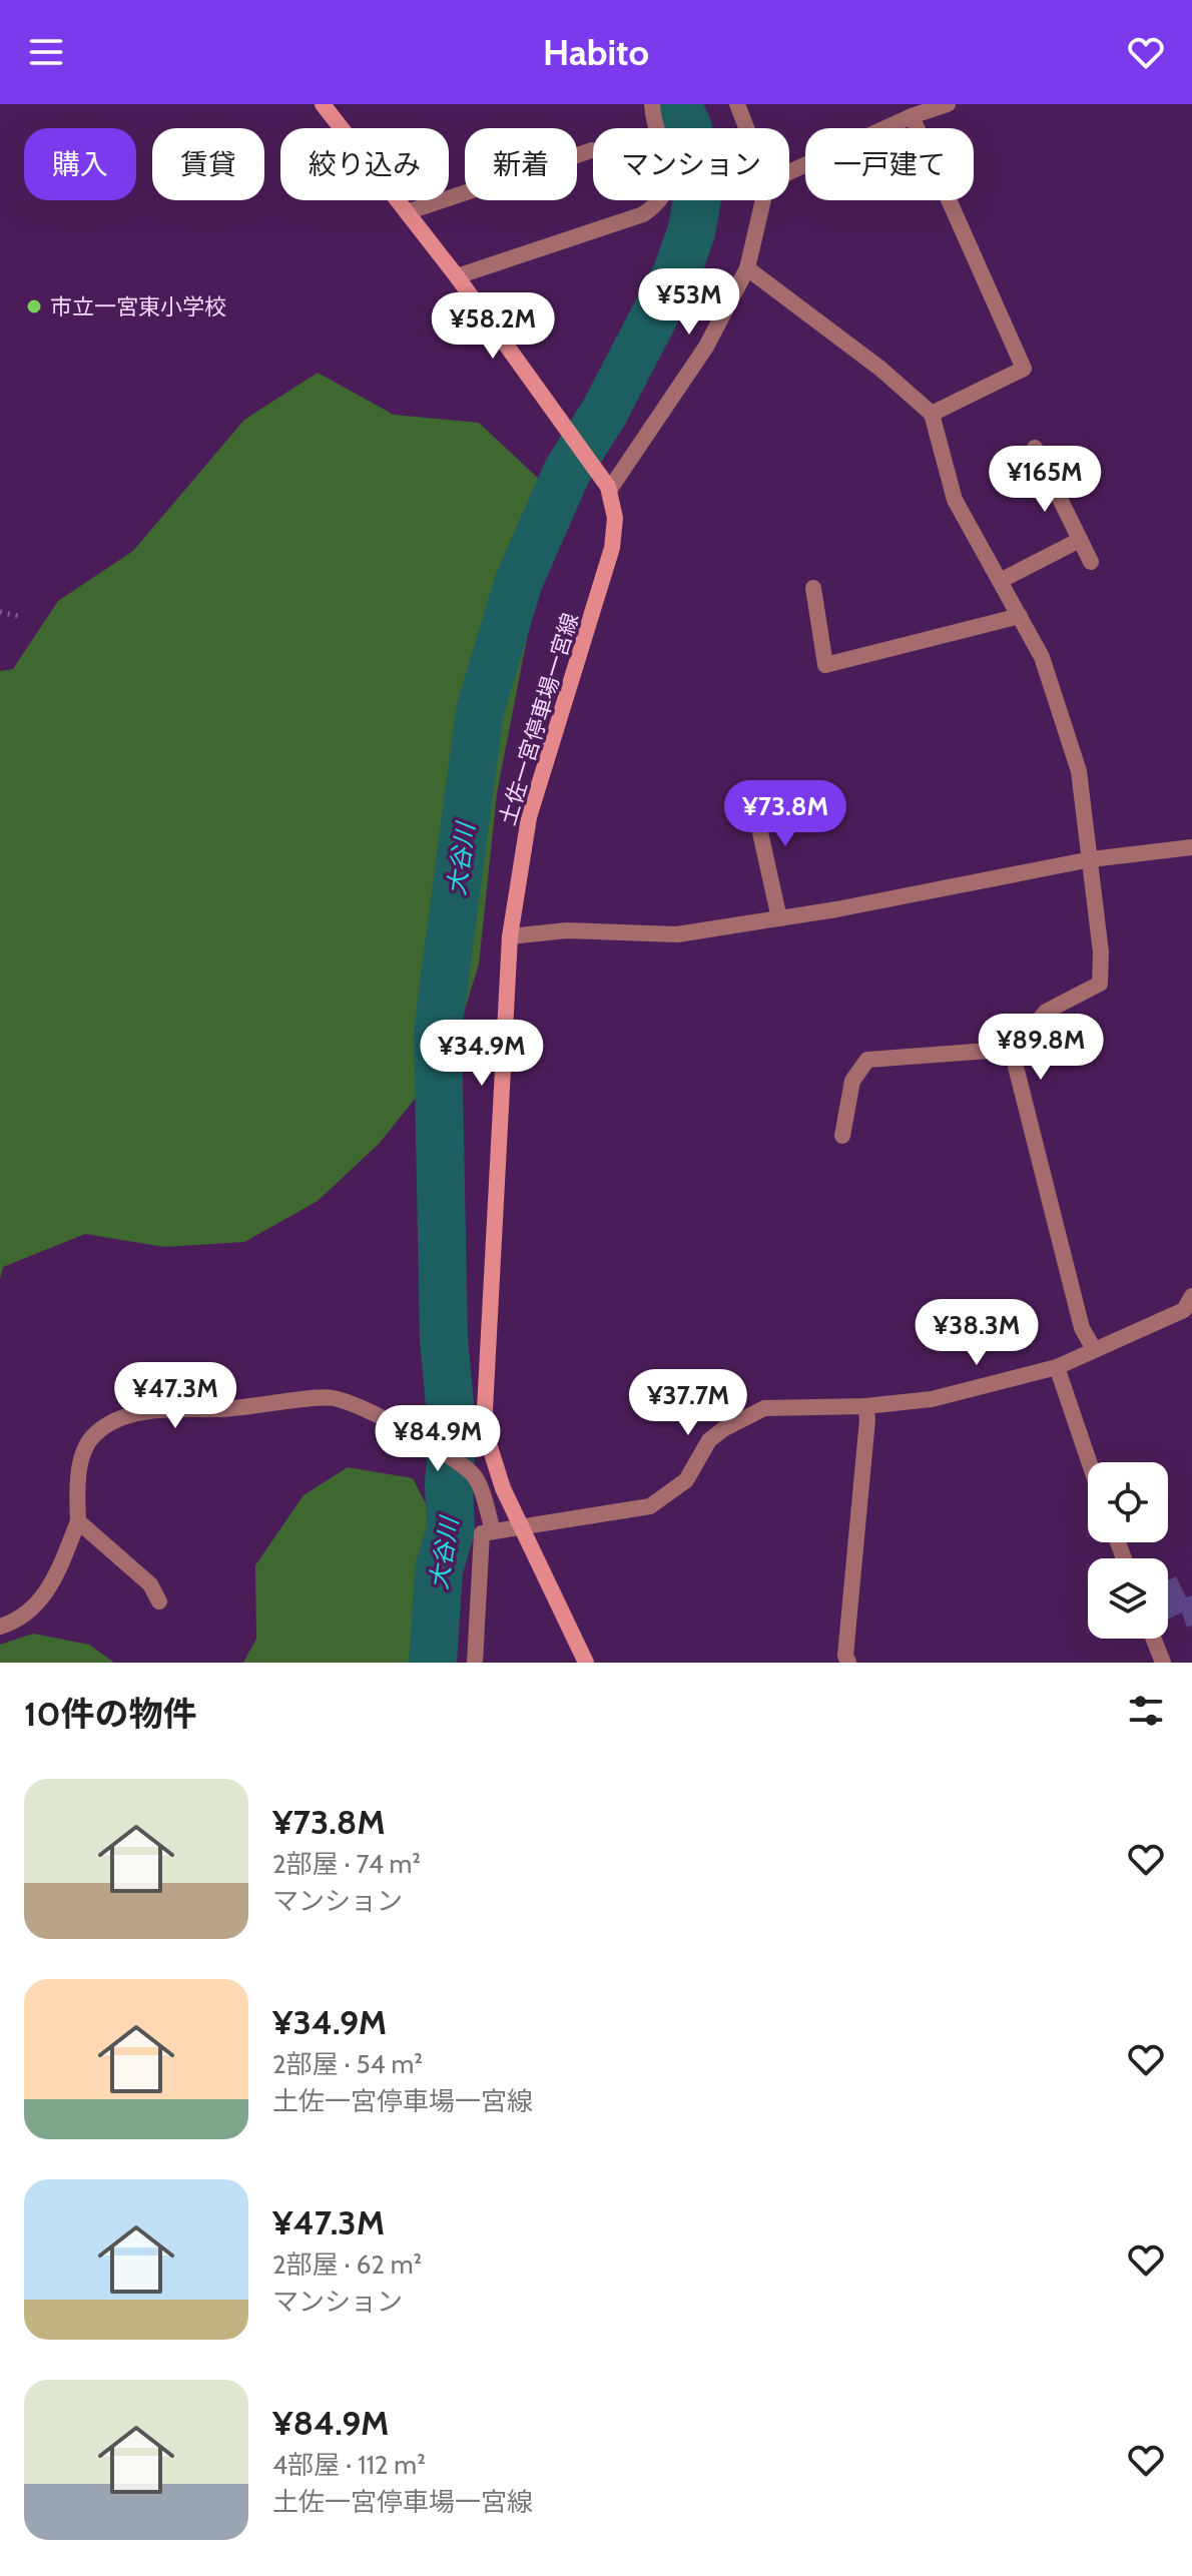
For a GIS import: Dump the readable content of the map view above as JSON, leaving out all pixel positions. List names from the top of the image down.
{
  "streets": {
    "main road": ["土佐一宮停車場一宮線"]
  },
  "water": ["大谷川"],
  "places": ["市立一宮東小学校"],
  "page": {
    "header": "Habito",
    "chip": [
      "購入",
      "賃貸",
      "絞り込み",
      "新着",
      "マンション",
      "一戸建て"
    ],
    "price": [
      "¥53M",
      "¥58.2M",
      "¥165M",
      "¥73.8M",
      "¥89.8M",
      "¥34.9M",
      "¥38.3M",
      "¥47.3M",
      "¥37.7M",
      "¥84.9M"
    ],
    "heading": "10件の物件",
    "list": [
      {
        "name": "¥73.8M",
        "note": "2部屋 · 74 m² · マンション"
      },
      {
        "name": "¥34.9M",
        "note": "2部屋 · 54 m² · 土佐一宮停車場一宮線"
      },
      {
        "name": "¥47.3M",
        "note": "2部屋 · 62 m² · マンション"
      },
      {
        "name": "¥84.9M",
        "note": "4部屋 · 112 m² · 土佐一宮停車場一宮線"
      }
    ]
  }
}
